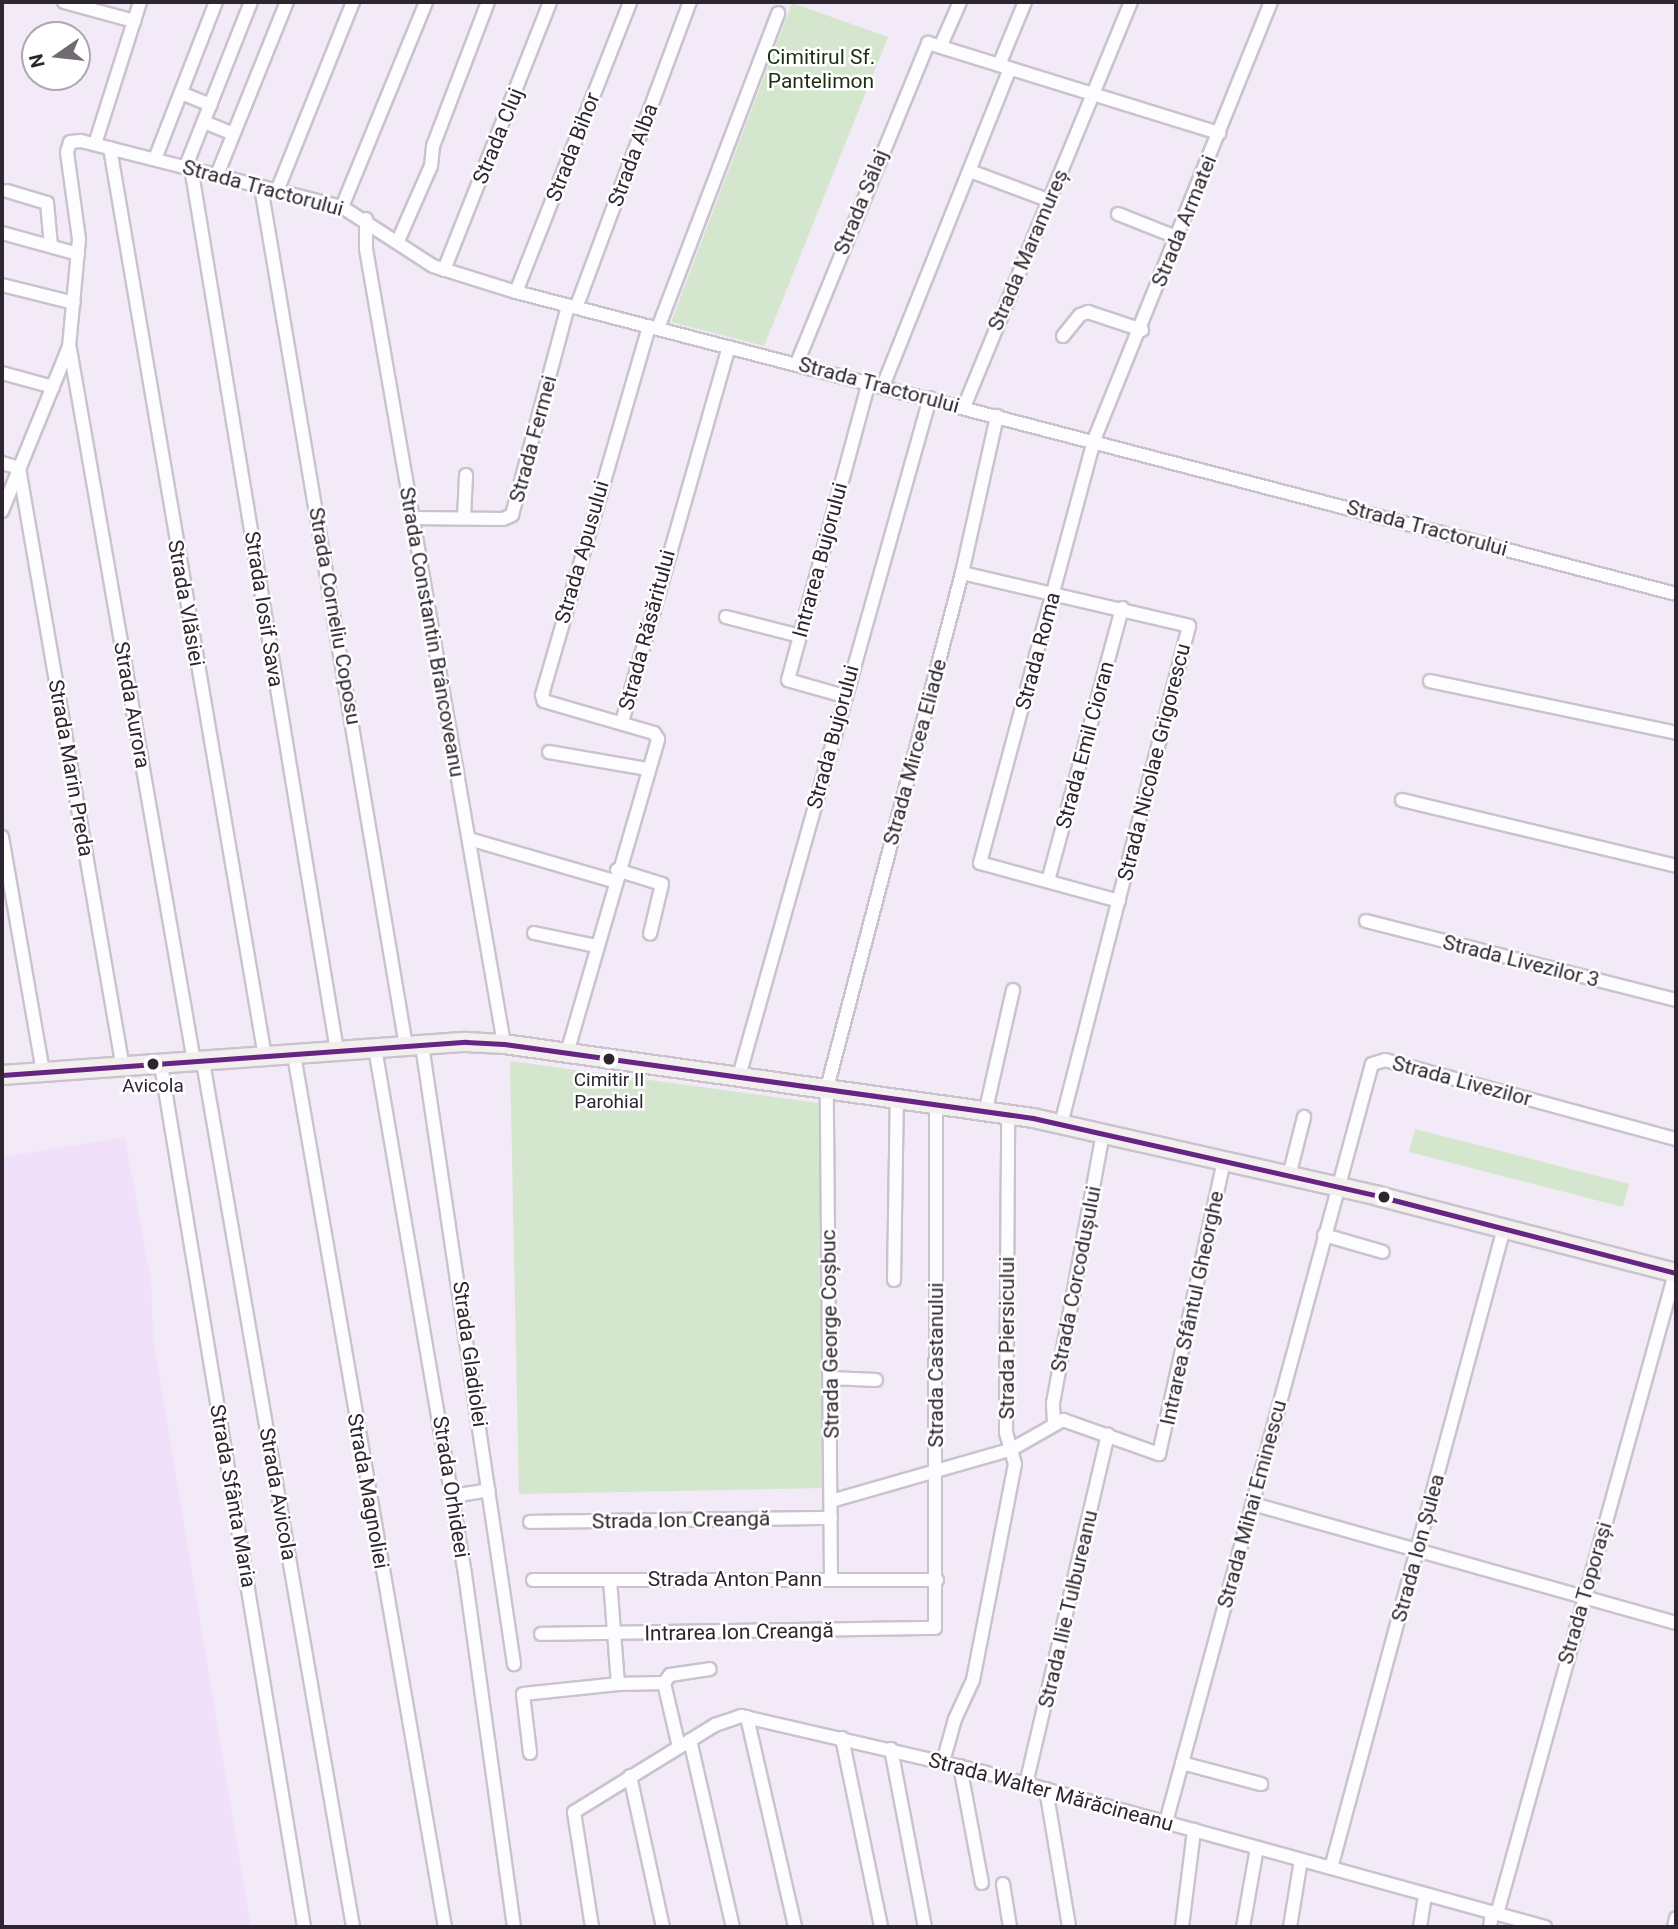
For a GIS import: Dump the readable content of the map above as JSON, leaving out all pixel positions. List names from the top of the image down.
{
  "streets": {
    "street": [
      "Strada Cluj",
      "Strada Bihor",
      "Strada Alba",
      "Strada Tractorului",
      "Strada Sălaj",
      "Strada Armatei",
      "Strada Maramureș",
      "Strada Fermei",
      "Strada Apusului",
      "Intrarea Bujorului",
      "Strada Vlăsiei",
      "Strada Iosif Sava",
      "Strada Corneliu Coposu",
      "Strada Răsăritului",
      "Strada Constantin Brâncoveanu",
      "Strada Roma",
      "Strada Aurora",
      "Strada Bujorului",
      "Strada Emil Cioran",
      "Strada Mircea Eliade",
      "Strada Nicolae Grigorescu",
      "Strada Marin Preda",
      "Strada Livezilor 3",
      "Strada Livezilor",
      "Strada Corcodușului",
      "Intrarea Sfântul Gheorghe",
      "Strada George Coșbuc",
      "Strada Piersicului",
      "Strada Gladiolei",
      "Strada Castanului",
      "Strada Orhideei",
      "Strada Magnoliei",
      "Strada Avicola",
      "Strada Sfânta Maria",
      "Strada Mihai Eminescu",
      "Strada Ion Creangă",
      "Strada Ion Șulea",
      "Strada Anton Pann",
      "Strada Toporași",
      "Strada Ilie Tulbureanu",
      "Intrarea Ion Creangă",
      "Strada Walter Mărăcineanu"
    ]
  },
  "crossings": [
    ["Strada Cluj", "Strada Tractorului"],
    ["Strada Bihor", "Strada Tractorului"],
    ["Strada Alba", "Strada Tractorului"],
    ["Strada Alba", "Strada Fermei"],
    ["Strada Tractorului", "Strada Sălaj"],
    ["Strada Tractorului", "Strada Armatei"],
    ["Strada Tractorului", "Strada Maramureș"],
    ["Strada Tractorului", "Strada Fermei"],
    ["Strada Tractorului", "Strada Apusului"],
    ["Strada Tractorului", "Intrarea Bujorului"],
    ["Strada Tractorului", "Strada Vlăsiei"],
    ["Strada Tractorului", "Strada Iosif Sava"],
    ["Strada Tractorului", "Strada Corneliu Coposu"],
    ["Strada Tractorului", "Strada Răsăritului"],
    ["Strada Tractorului", "Strada Constantin Brâncoveanu"],
    ["Strada Tractorului", "Strada Roma"],
    ["Strada Tractorului", "Strada Bujorului"],
    ["Strada Tractorului", "Strada Mircea Eliade"],
    ["Strada Armatei", "Strada Roma"],
    ["Strada Fermei", "Strada Constantin Brâncoveanu"],
    ["Strada Apusului", "Strada Răsăritului"],
    ["Intrarea Bujorului", "Strada Bujorului"],
    ["Strada Corneliu Coposu", "Strada Gladiolei"],
    ["Strada Roma", "Strada Emil Cioran"],
    ["Strada Roma", "Strada Nicolae Grigorescu"],
    ["Strada Aurora", "Strada Avicola"],
    ["Strada Emil Cioran", "Strada Nicolae Grigorescu"],
    ["Strada Mircea Eliade", "Strada Nicolae Grigorescu"],
    ["Strada Mircea Eliade", "Strada George Coșbuc"],
    ["Strada Livezilor", "Strada Mihai Eminescu"],
    ["Intrarea Sfântul Gheorghe", "Strada Ilie Tulbureanu"],
    ["Strada George Coșbuc", "Strada Ion Creangă"],
    ["Strada George Coșbuc", "Strada Anton Pann"],
    ["Strada Piersicului", "Strada Walter Mărăcineanu"],
    ["Strada Castanului", "Strada Anton Pann"],
    ["Strada Castanului", "Intrarea Ion Creangă"],
    ["Strada Mihai Eminescu", "Strada Walter Mărăcineanu"],
    ["Strada Ion Șulea", "Strada Walter Mărăcineanu"],
    ["Strada Toporași", "Strada Walter Mărăcineanu"],
    ["Strada Ilie Tulbureanu", "Strada Walter Mărăcineanu"]
  ],
  "parks": ["Cimitirul Sf. Pantelimon"],
  "places": ["Cimitir II Parohial", "Avicola"],
  "north": "left"
}
